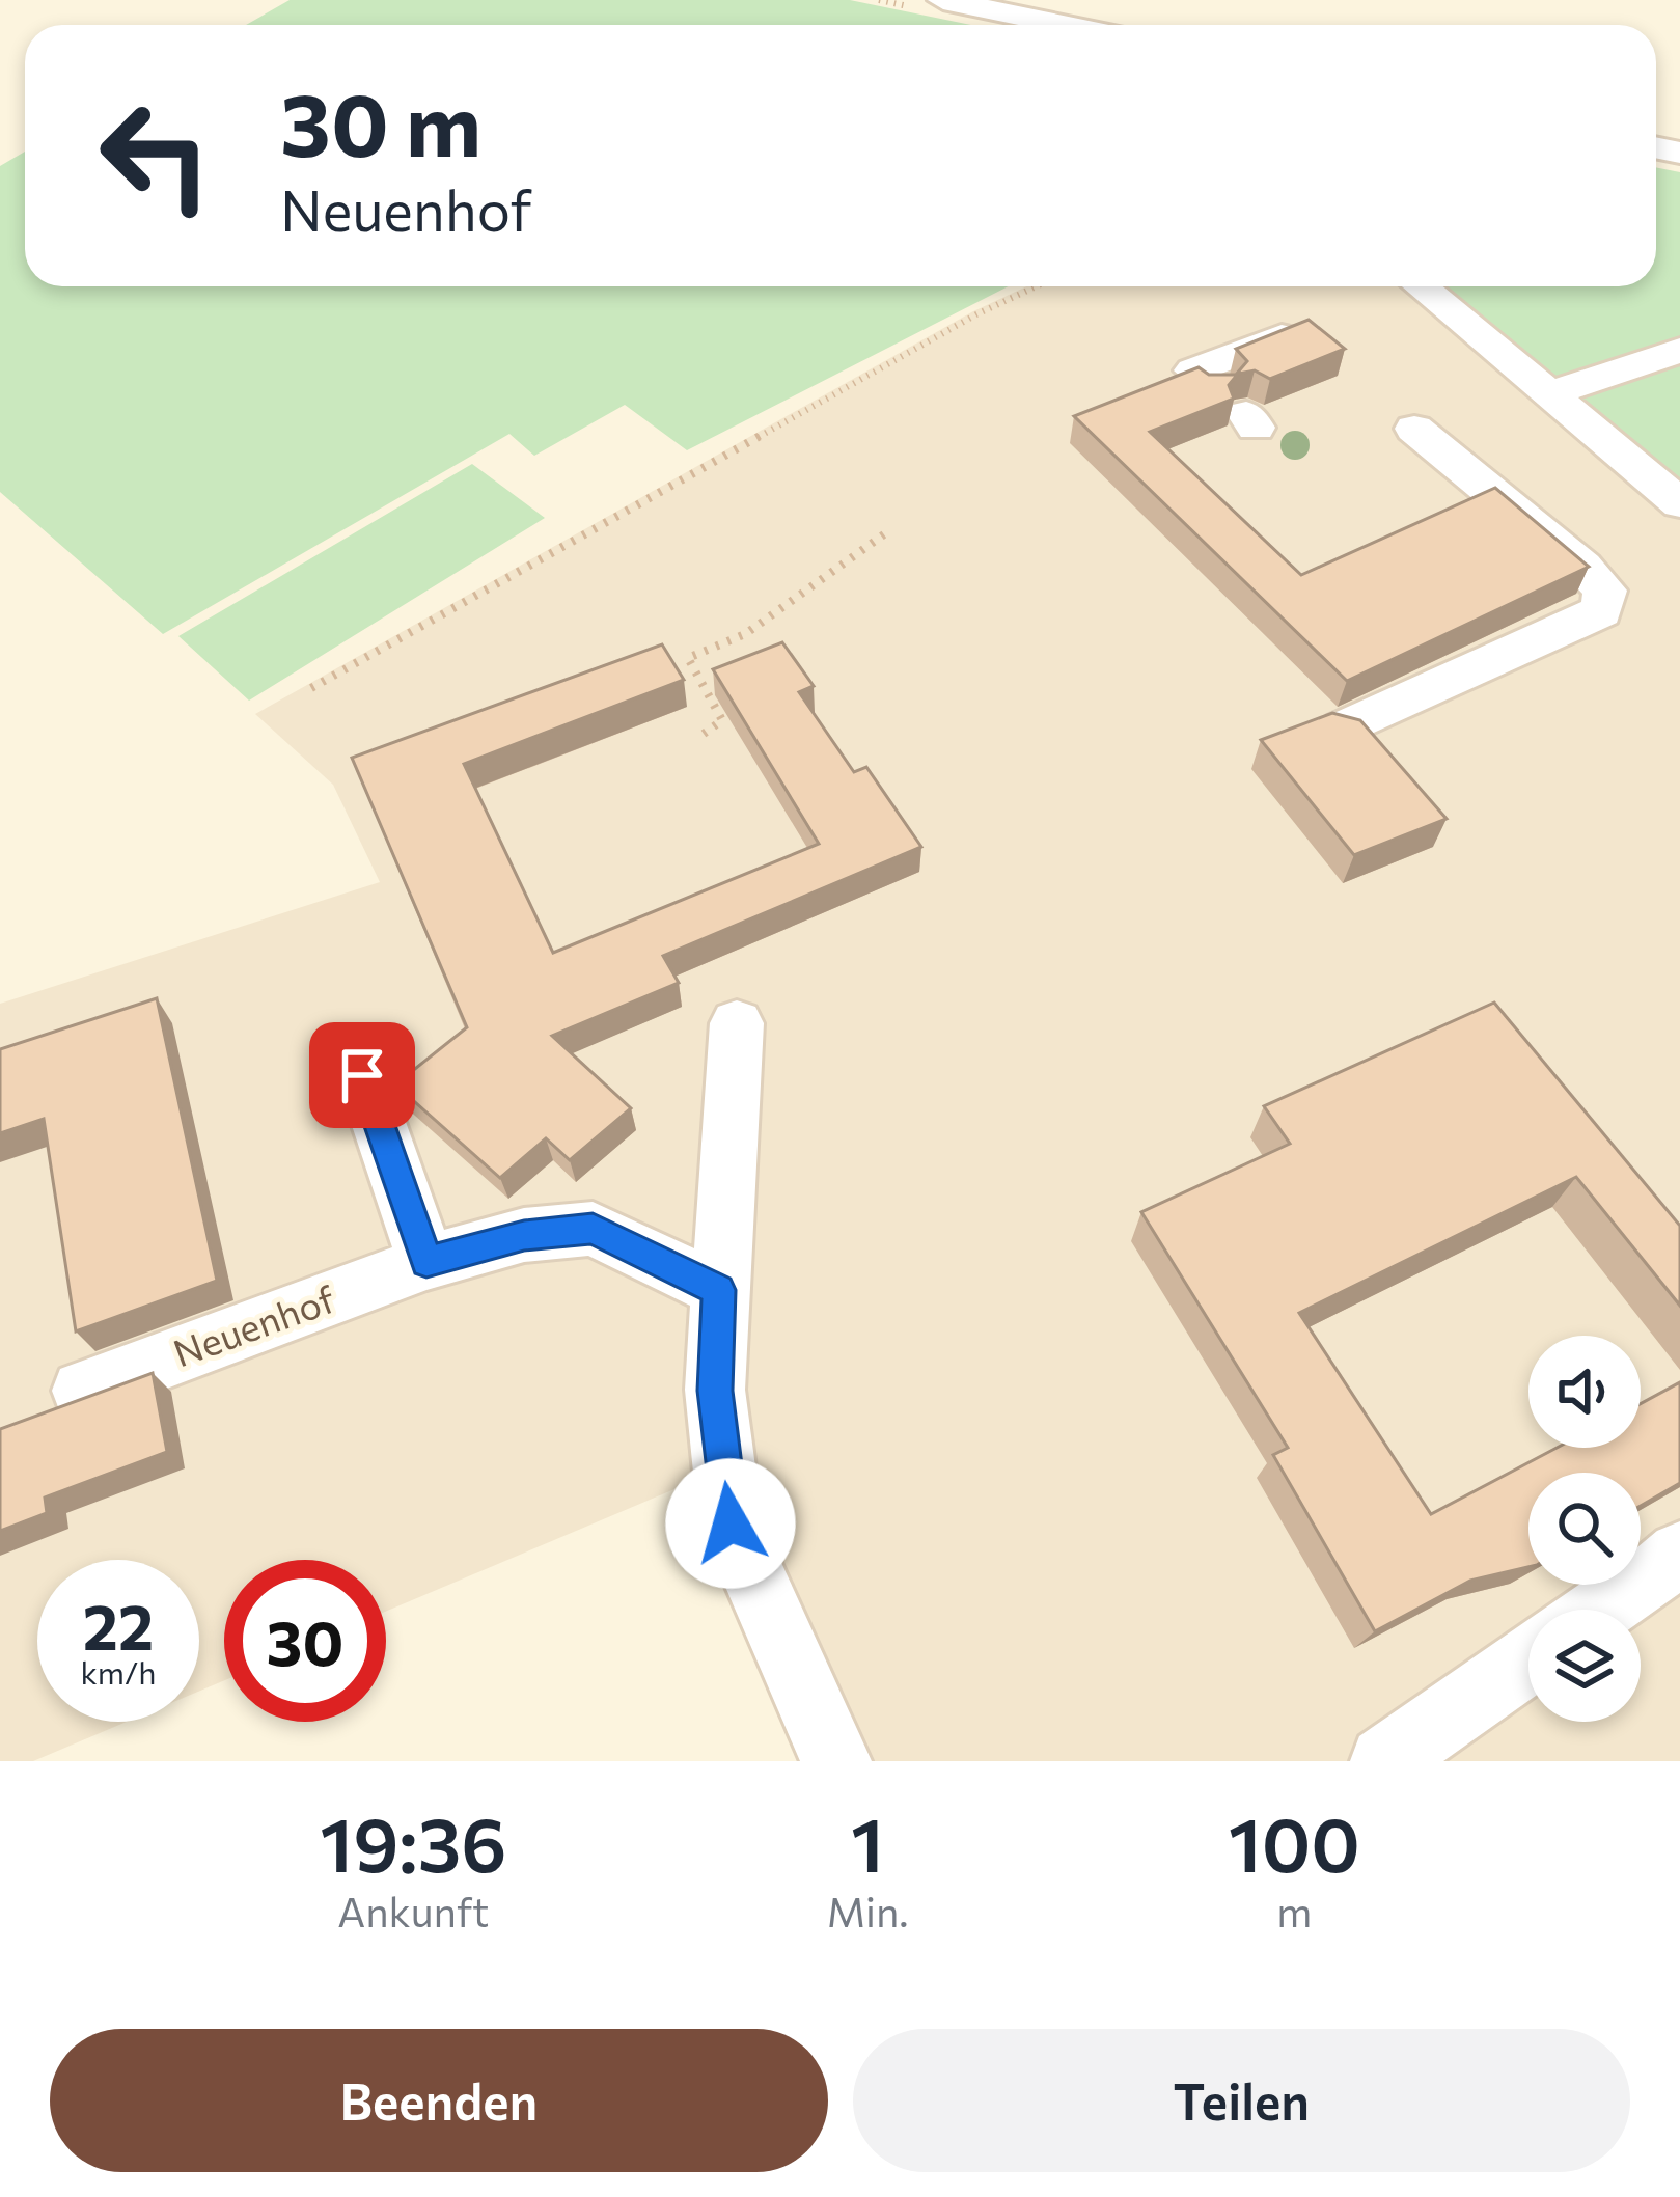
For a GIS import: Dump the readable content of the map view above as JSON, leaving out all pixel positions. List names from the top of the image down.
{
  "streets": {
    "street": ["Neuenhof"]
  },
  "page": {
    "turn": ["30 m", "Neuenhof"],
    "speed": "22 km/h",
    "limit": "30",
    "eta": [
      "19:36",
      "Ankunft",
      "1",
      "Min.",
      "100",
      "m"
    ],
    "buttons": ["Beenden", "Teilen"]
  }
}
